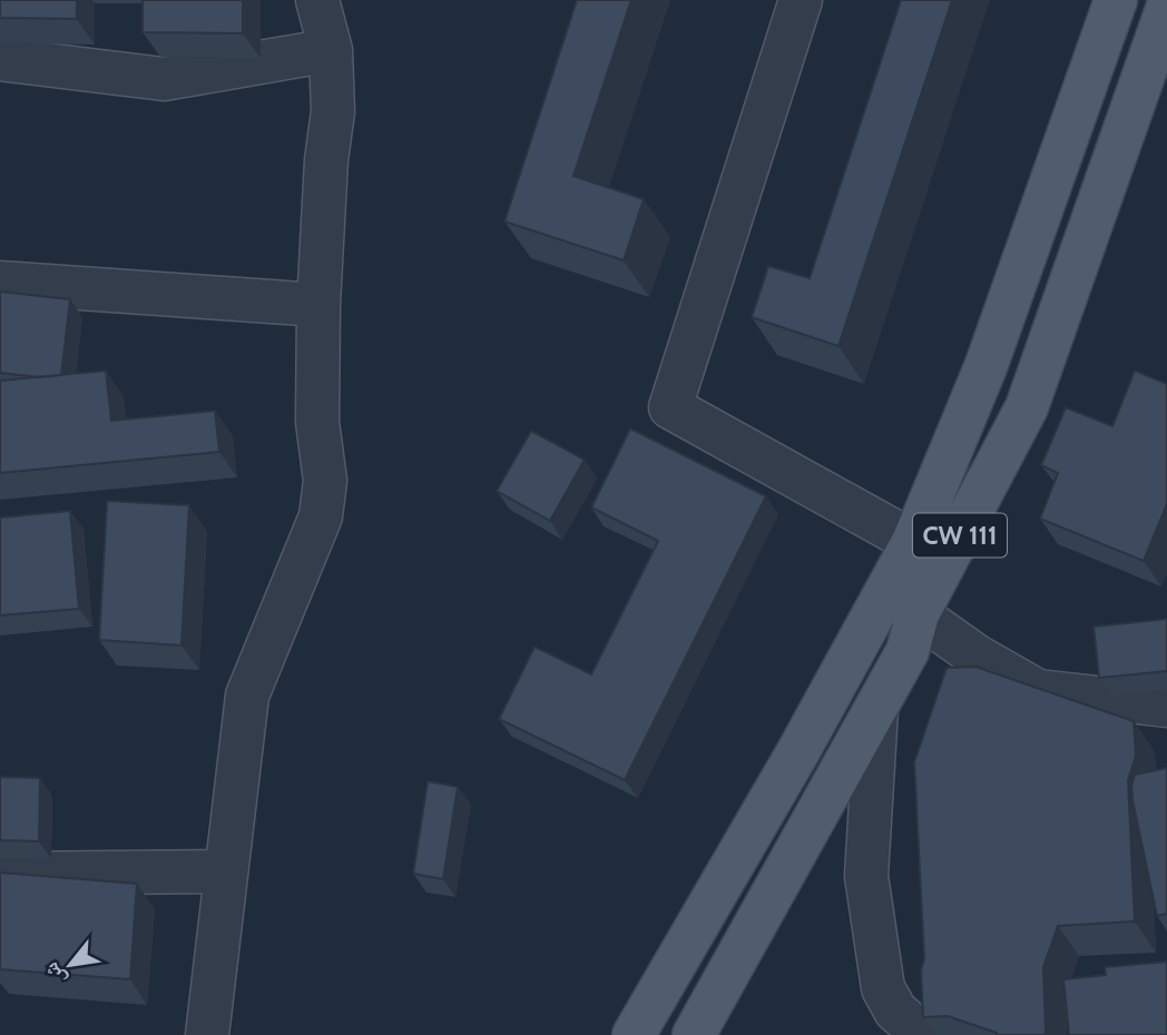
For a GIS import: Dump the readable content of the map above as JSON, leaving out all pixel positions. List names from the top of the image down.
{
  "streets": {
    "main road": ["CW 111"]
  },
  "north": "bottom left"
}
